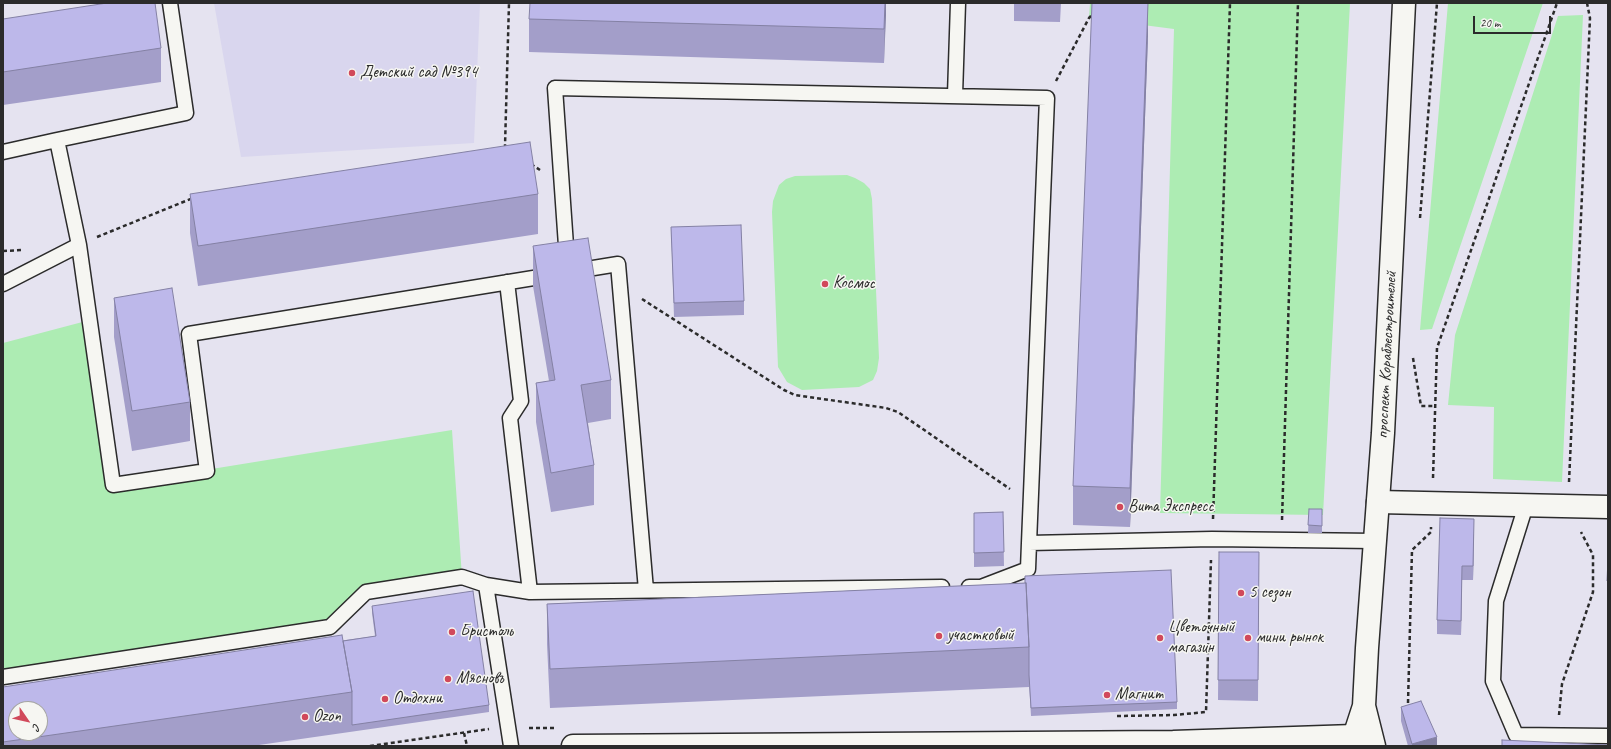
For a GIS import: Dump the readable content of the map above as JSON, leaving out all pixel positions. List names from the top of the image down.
{
  "streets": {
    "street": ["проспект Кораблестроителей"]
  },
  "places": [
    "Детский сад №394",
    "Космос",
    "Вита Экспресс",
    "5 сезон",
    "Бристоль",
    "участковый",
    "Цветочный магазин",
    "мини рынок",
    "Мясновъ",
    "Магнит",
    "Отдохни",
    "Ozon"
  ],
  "scale_bar": "20 m",
  "north": "bottom right"
}
